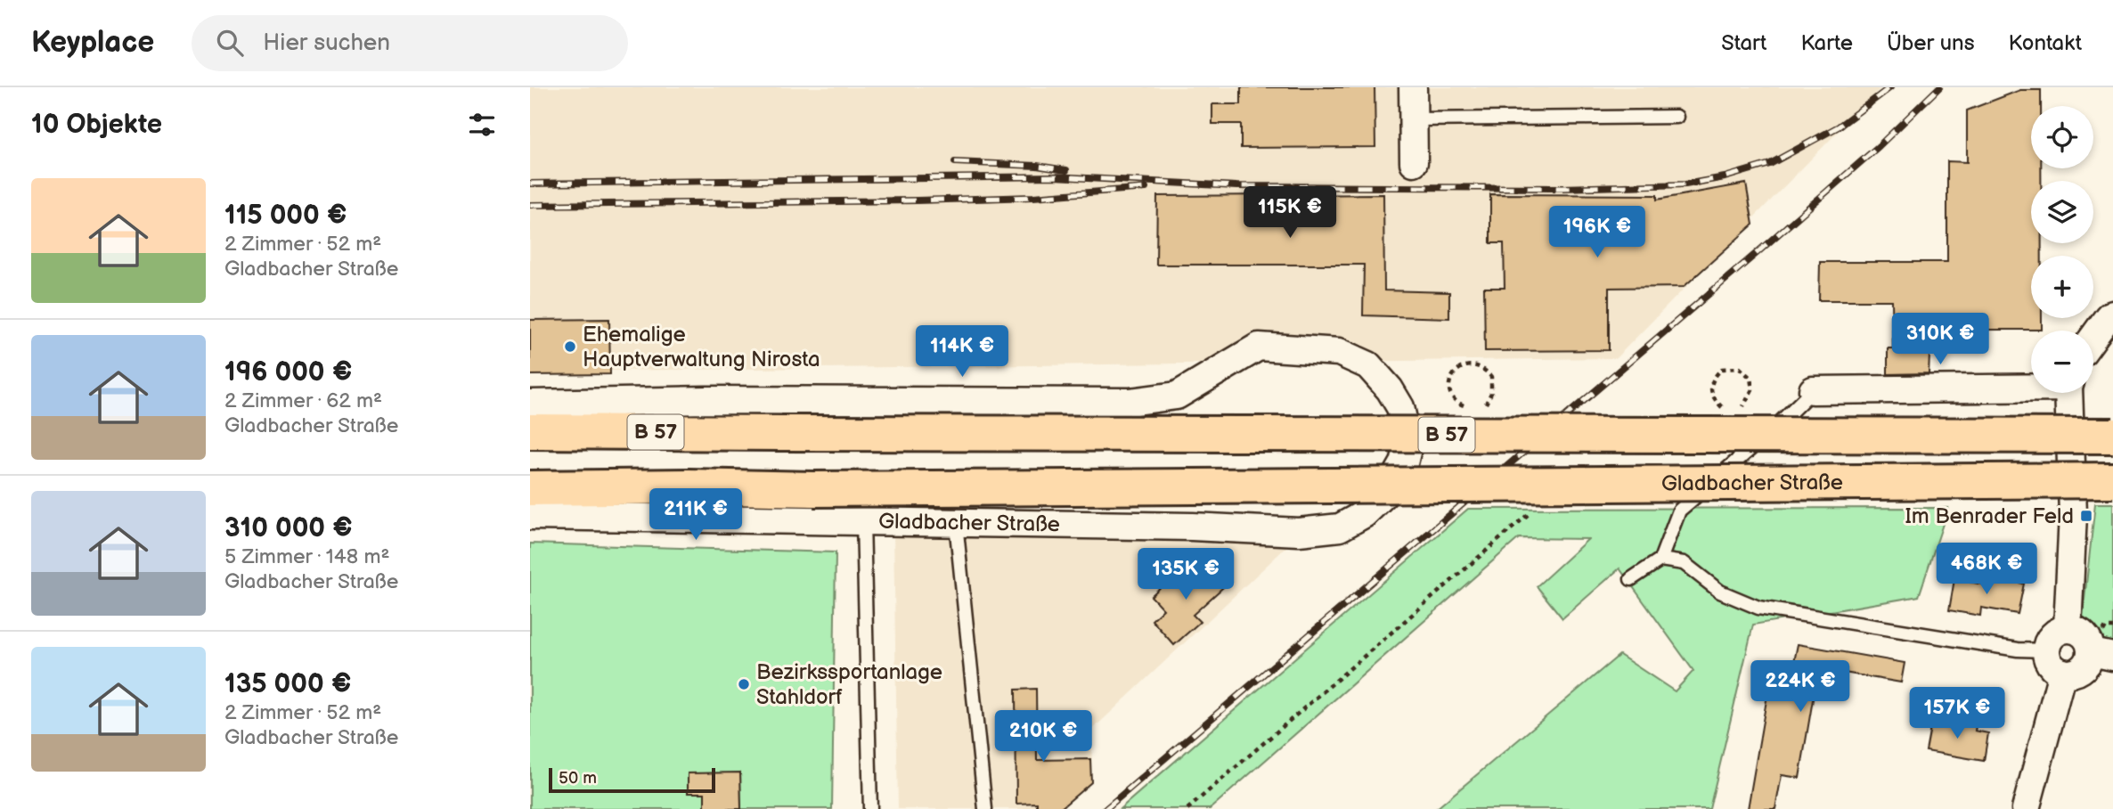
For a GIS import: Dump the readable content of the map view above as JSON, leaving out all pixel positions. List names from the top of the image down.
{
  "streets": {
    "main road": ["B 57", "Gladbacher Straße"]
  },
  "places": {
    "other": ["Ehemalige Hauptverwaltung Nirosta", "Bezirkssportanlage Stahldorf"],
    "transit": ["Im Benrader Feld"]
  },
  "scale_bar": "50 m",
  "page": {
    "header": "Keyplace",
    "search": "Hier suchen",
    "nav": [
      "Start",
      "Karte",
      "Über uns",
      "Kontakt"
    ],
    "heading": "10 Objekte",
    "map_buttons": ["+", "−"],
    "list": [
      {
        "name": "115 000 €",
        "note": "2 Zimmer · 52 m² · Gladbacher Straße"
      },
      {
        "name": "196 000 €",
        "note": "2 Zimmer · 62 m² · Gladbacher Straße"
      },
      {
        "name": "310 000 €",
        "note": "5 Zimmer · 148 m² · Gladbacher Straße"
      },
      {
        "name": "135 000 €",
        "note": "2 Zimmer · 52 m² · Gladbacher Straße"
      }
    ],
    "price": [
      "115K €",
      "196K €",
      "310K €",
      "114K €",
      "211K €",
      "468K €",
      "135K €",
      "224K €",
      "157K €",
      "210K €"
    ],
    "scale": "50 m"
  }
}
